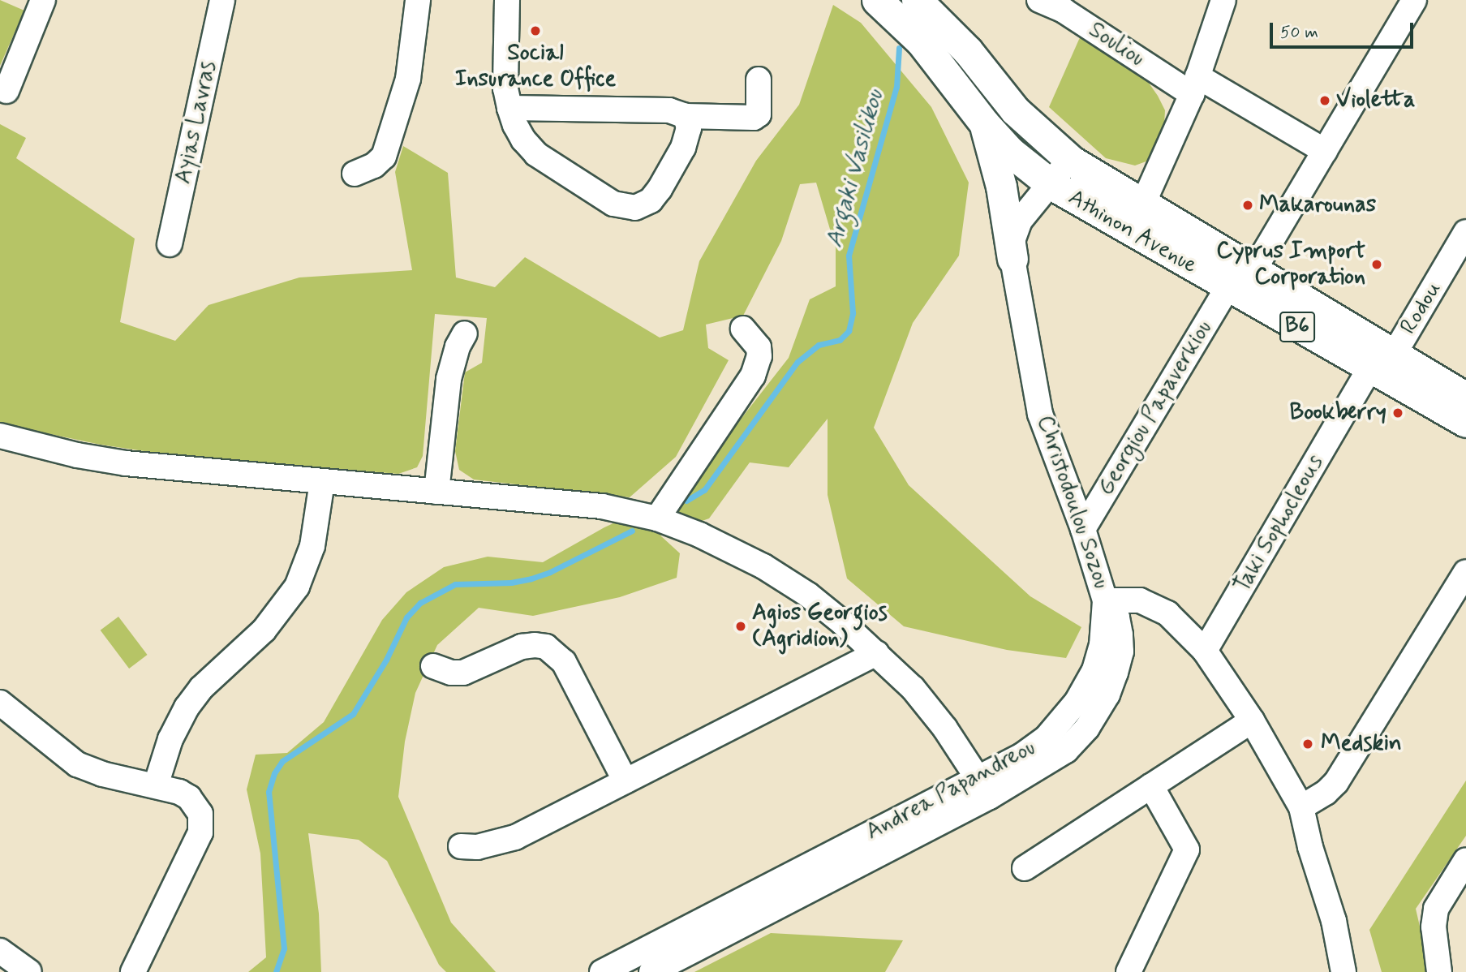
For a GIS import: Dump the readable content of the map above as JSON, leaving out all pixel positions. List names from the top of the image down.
{
  "streets": {
    "main road": ["Athinon Avenue", "B6"],
    "street": [
      "Souliou",
      "Ayias Lavras",
      "Rodou",
      "Georgiou Papaverkiou",
      "Christodoulou Sozou",
      "Taki Sophocleous",
      "Andrea Papandreou"
    ]
  },
  "crossings": [
    ["Athinon Avenue", "Rodou"],
    ["Athinon Avenue", "Georgiou Papaverkiou"],
    ["Athinon Avenue", "Christodoulou Sozou"],
    ["Athinon Avenue", "Taki Sophocleous"],
    ["Rodou", "Taki Sophocleous"],
    ["Georgiou Papaverkiou", "Christodoulou Sozou"],
    ["Christodoulou Sozou", "Taki Sophocleous"],
    ["Christodoulou Sozou", "Andrea Papandreou"]
  ],
  "water": ["Argaki Vasilikou"],
  "places": [
    "Social Insurance Office",
    "Violetta",
    "Makarounas",
    "Cyprus Import Corporation",
    "Bookberry",
    "Agios Georgios (Agridion)",
    "Medskin"
  ],
  "scale_bar": "50 m"
}
